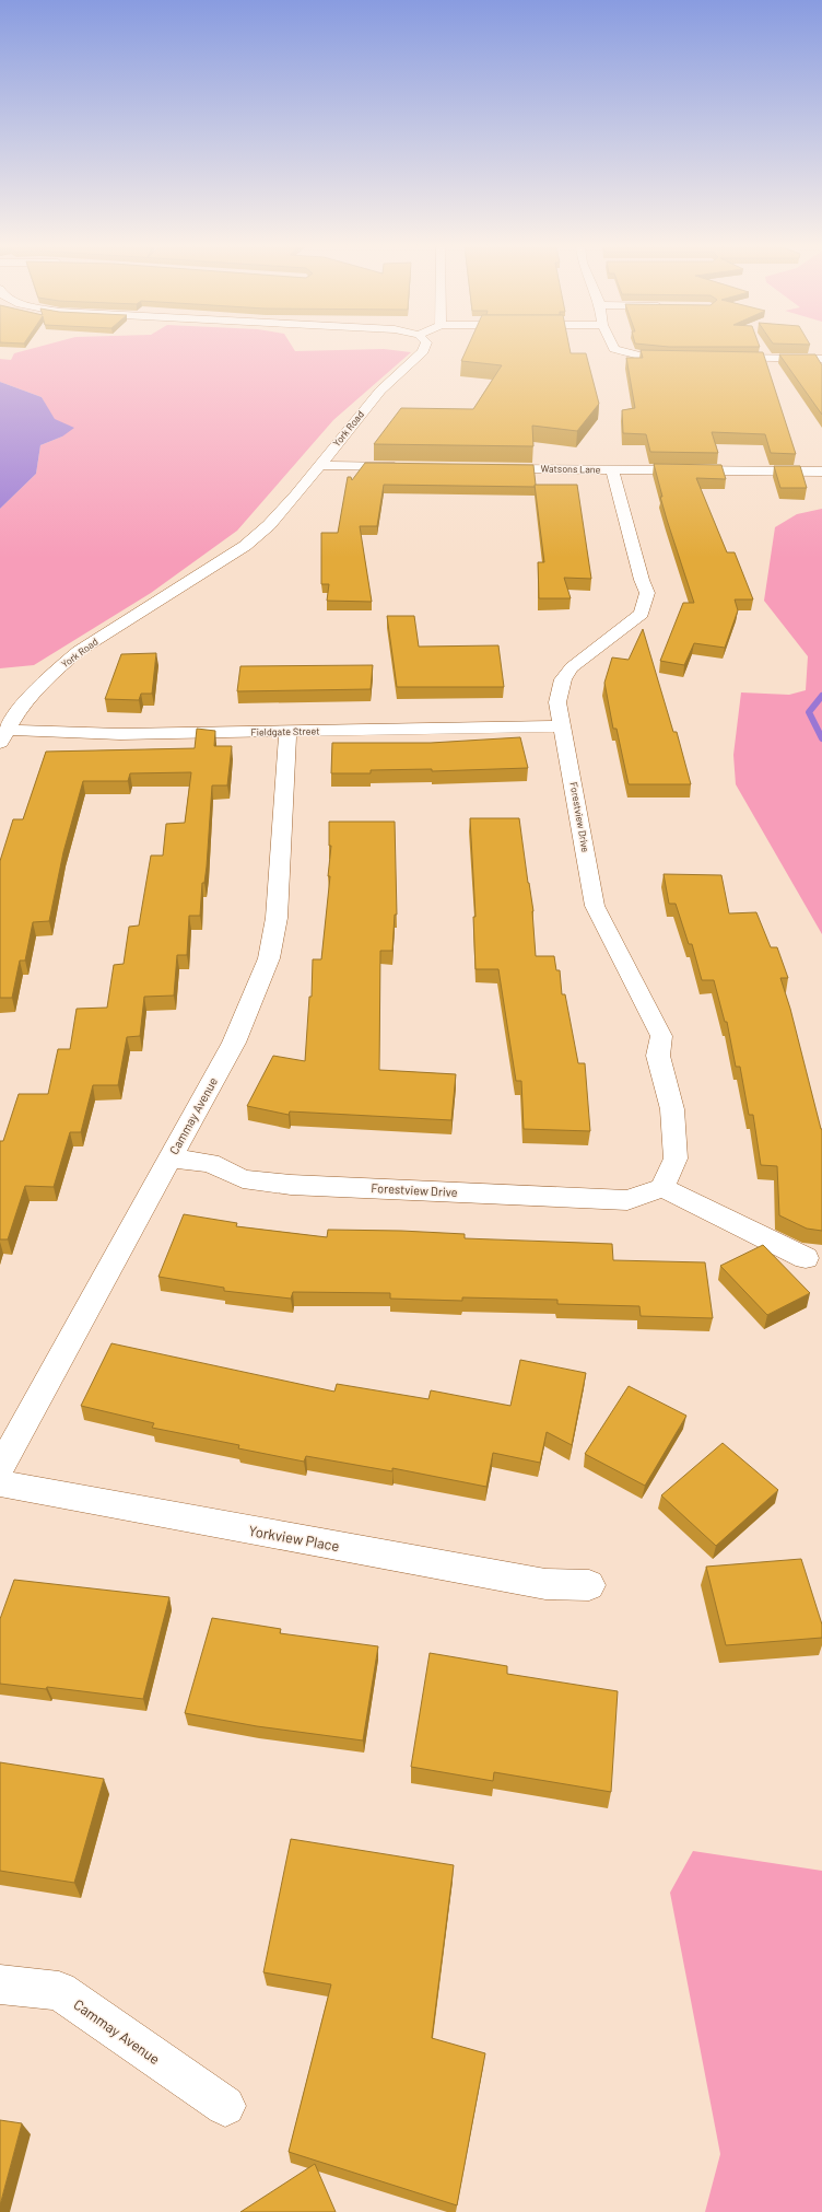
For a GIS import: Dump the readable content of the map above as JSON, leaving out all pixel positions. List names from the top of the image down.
{
  "streets": {
    "street": [
      "York Road",
      "Watsons Lane",
      "Fieldgate Street",
      "Forestview Drive",
      "Cammay Avenue",
      "Yorkview Place"
    ]
  },
  "crossings": [
    ["York Road", "Fieldgate Street"],
    ["Watsons Lane", "Forestview Drive"],
    ["Fieldgate Street", "Forestview Drive"],
    ["Fieldgate Street", "Cammay Avenue"],
    ["Forestview Drive", "Cammay Avenue"]
  ]
}
